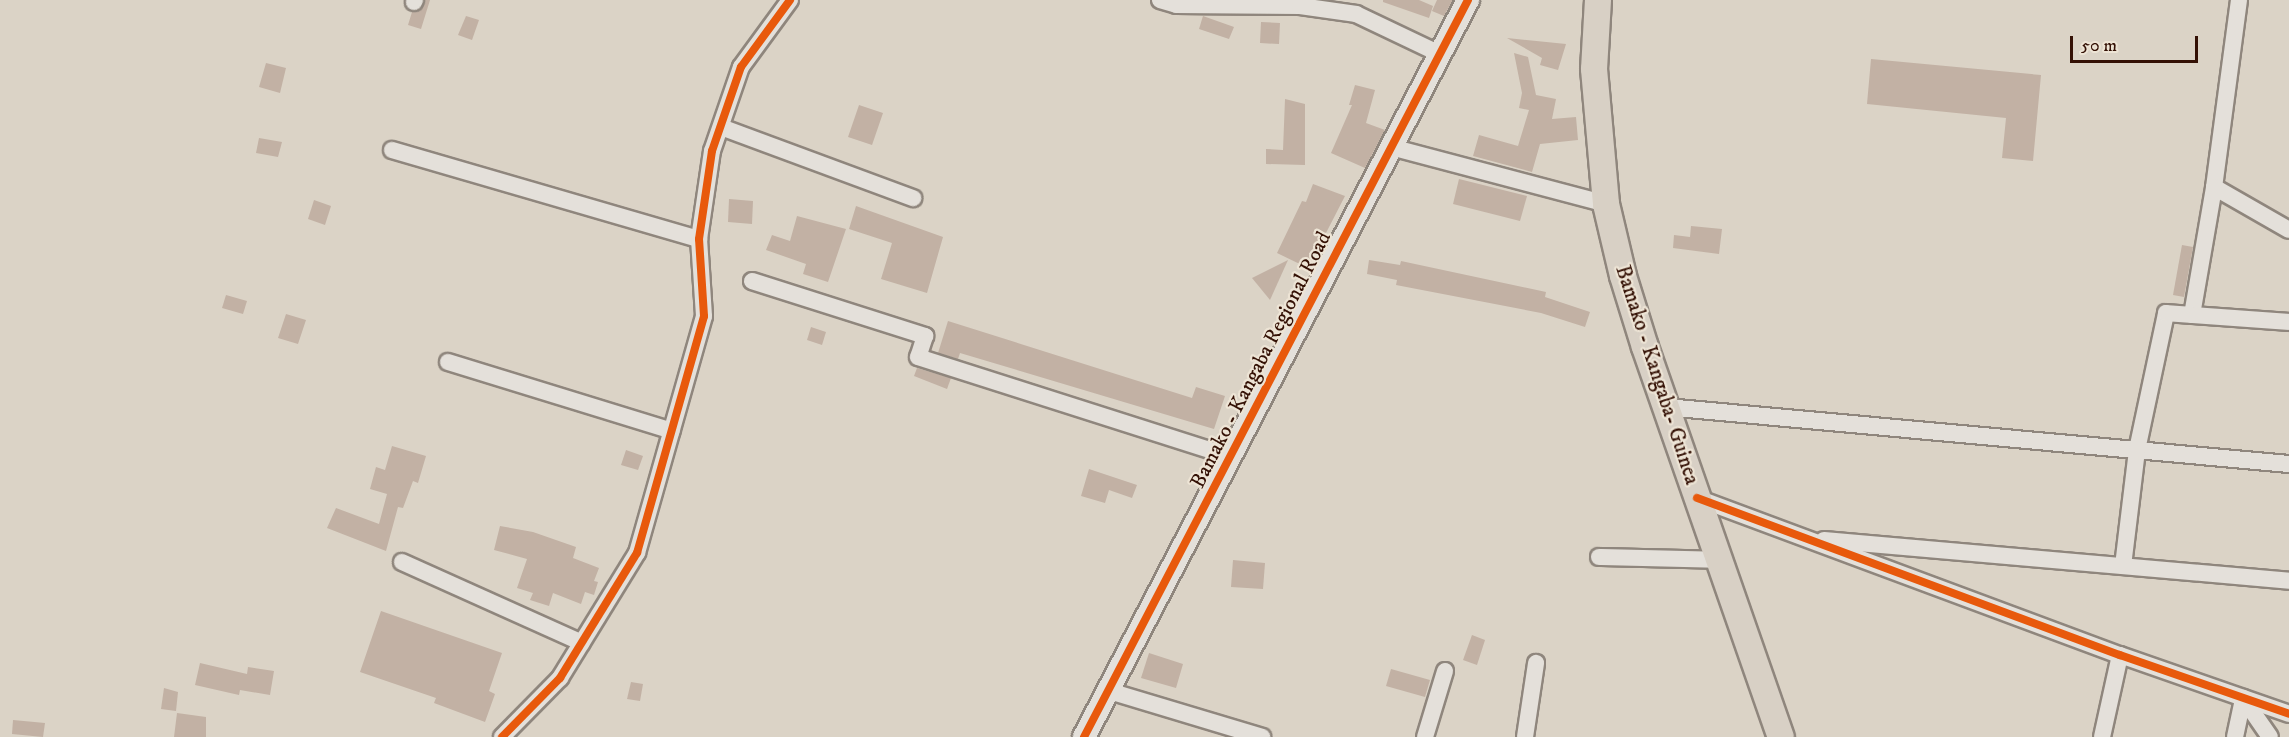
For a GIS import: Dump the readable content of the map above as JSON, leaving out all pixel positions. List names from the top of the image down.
{
  "streets": {
    "main road": ["Bamako - Kangaba- Guinea"],
    "street": ["Bamako - Kangaba Regional Road"]
  },
  "scale_bar": "50 m"
}
